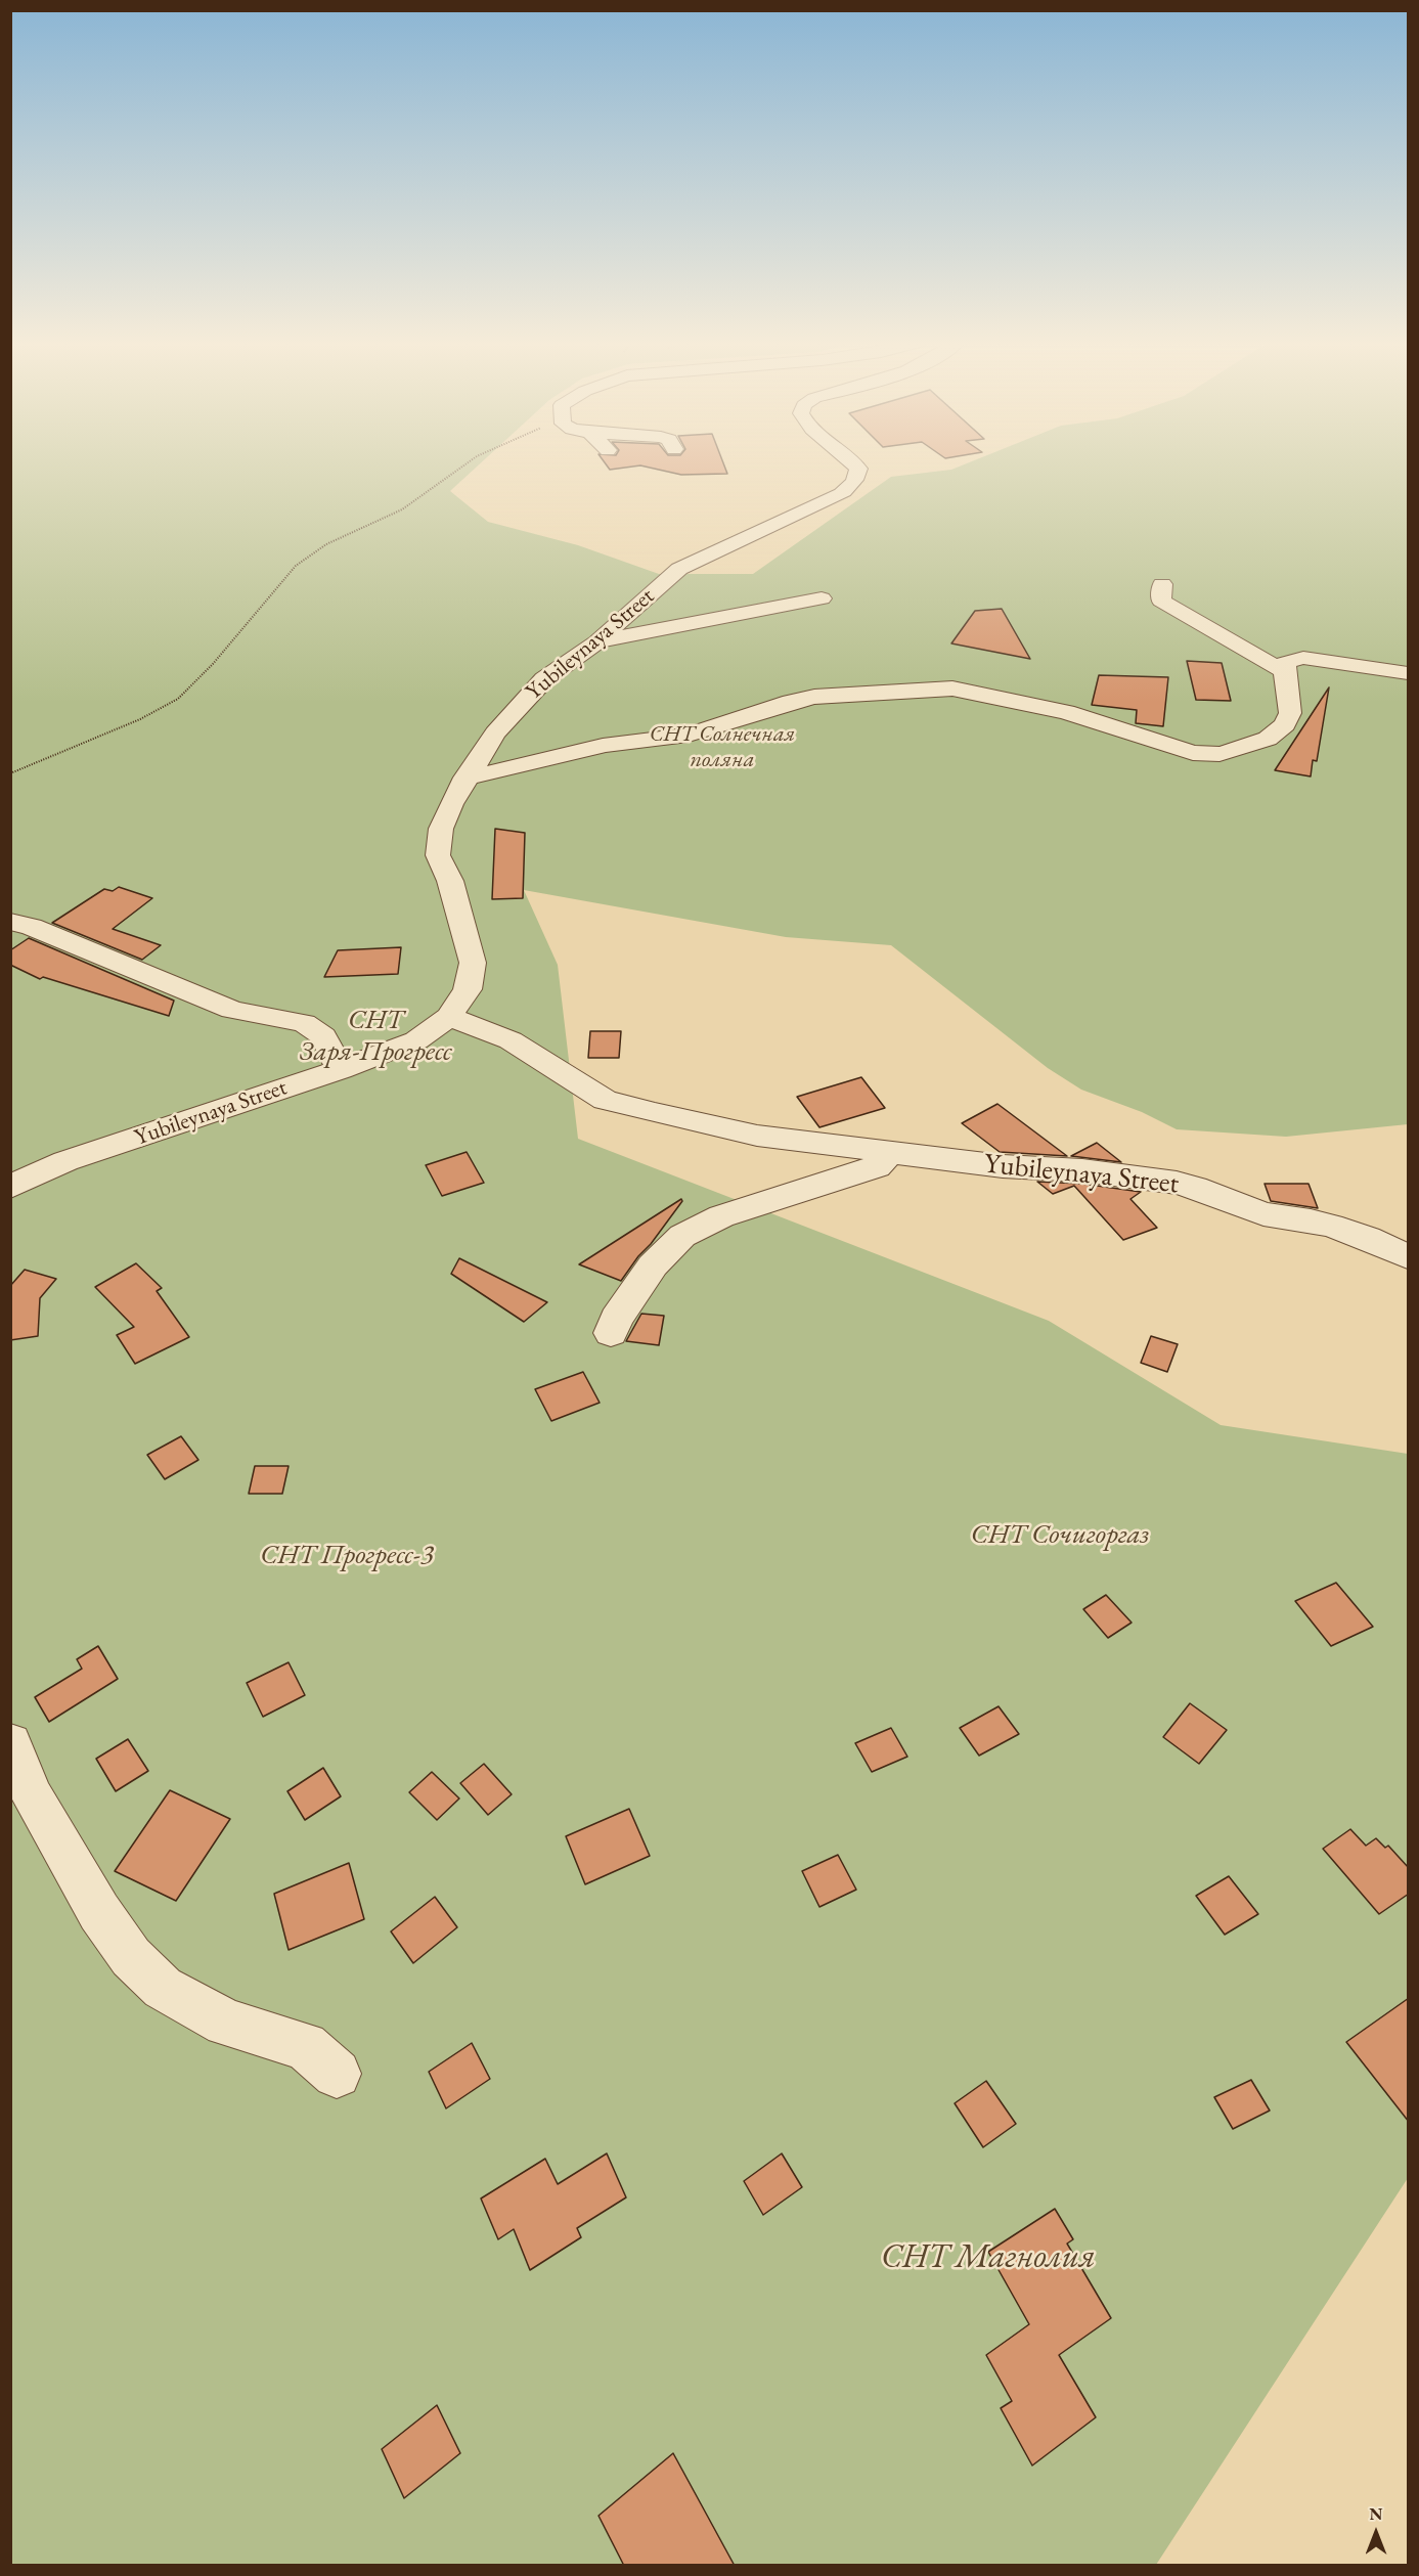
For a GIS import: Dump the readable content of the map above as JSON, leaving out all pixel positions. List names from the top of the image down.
{
  "streets": {
    "street": ["Yubileynaya Street"]
  },
  "parks": [
    "СНТ Солнечная поляна",
    "СНТ Заря-Прогресс",
    "СНТ Сочигоргаз",
    "СНТ Прогресс-3",
    "СНТ Магнолия"
  ],
  "north": "top"
}
